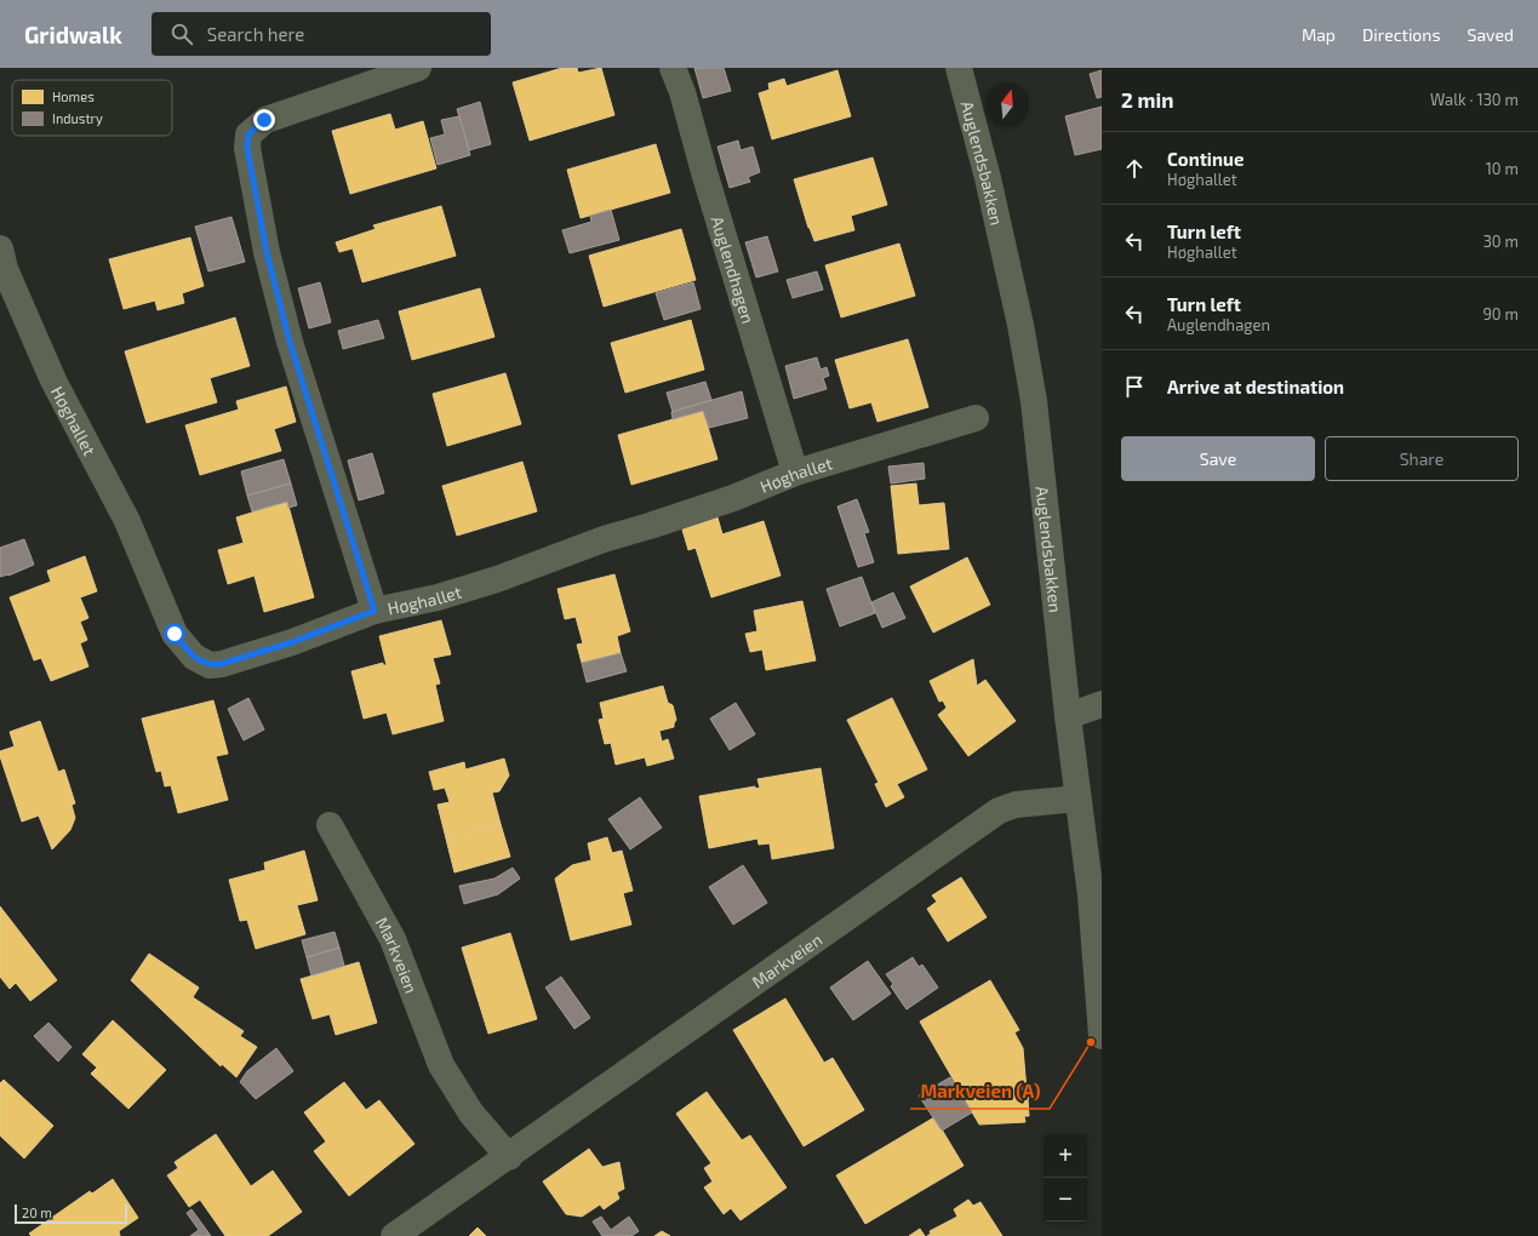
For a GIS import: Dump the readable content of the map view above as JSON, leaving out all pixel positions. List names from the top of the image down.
{
  "streets": {
    "street": [
      "Auglendsbakken",
      "Auglendhagen",
      "Høghallet",
      "Markveien"
    ]
  },
  "crossings": [
    ["Auglendsbakken", "Markveien"],
    ["Auglendhagen", "Høghallet"]
  ],
  "places": ["Markveien (A)"],
  "legend": ["Homes", "Industry"],
  "scale_bar": "20 m",
  "north": "top",
  "page": {
    "header": "Gridwalk",
    "search": "Search here",
    "nav": ["Map", "Directions", "Saved"],
    "heading": ["2 min", "Walk · 130 m"],
    "list": [
      ["Continue", "Høghallet", "10 m"],
      ["Turn left", "Høghallet", "30 m"],
      ["Turn left", "Auglendhagen", "90 m"],
      "Arrive at destination"
    ],
    "buttons": ["Save", "Share"],
    "map_buttons": ["+", "−"],
    "scale": "20 m"
  }
}
